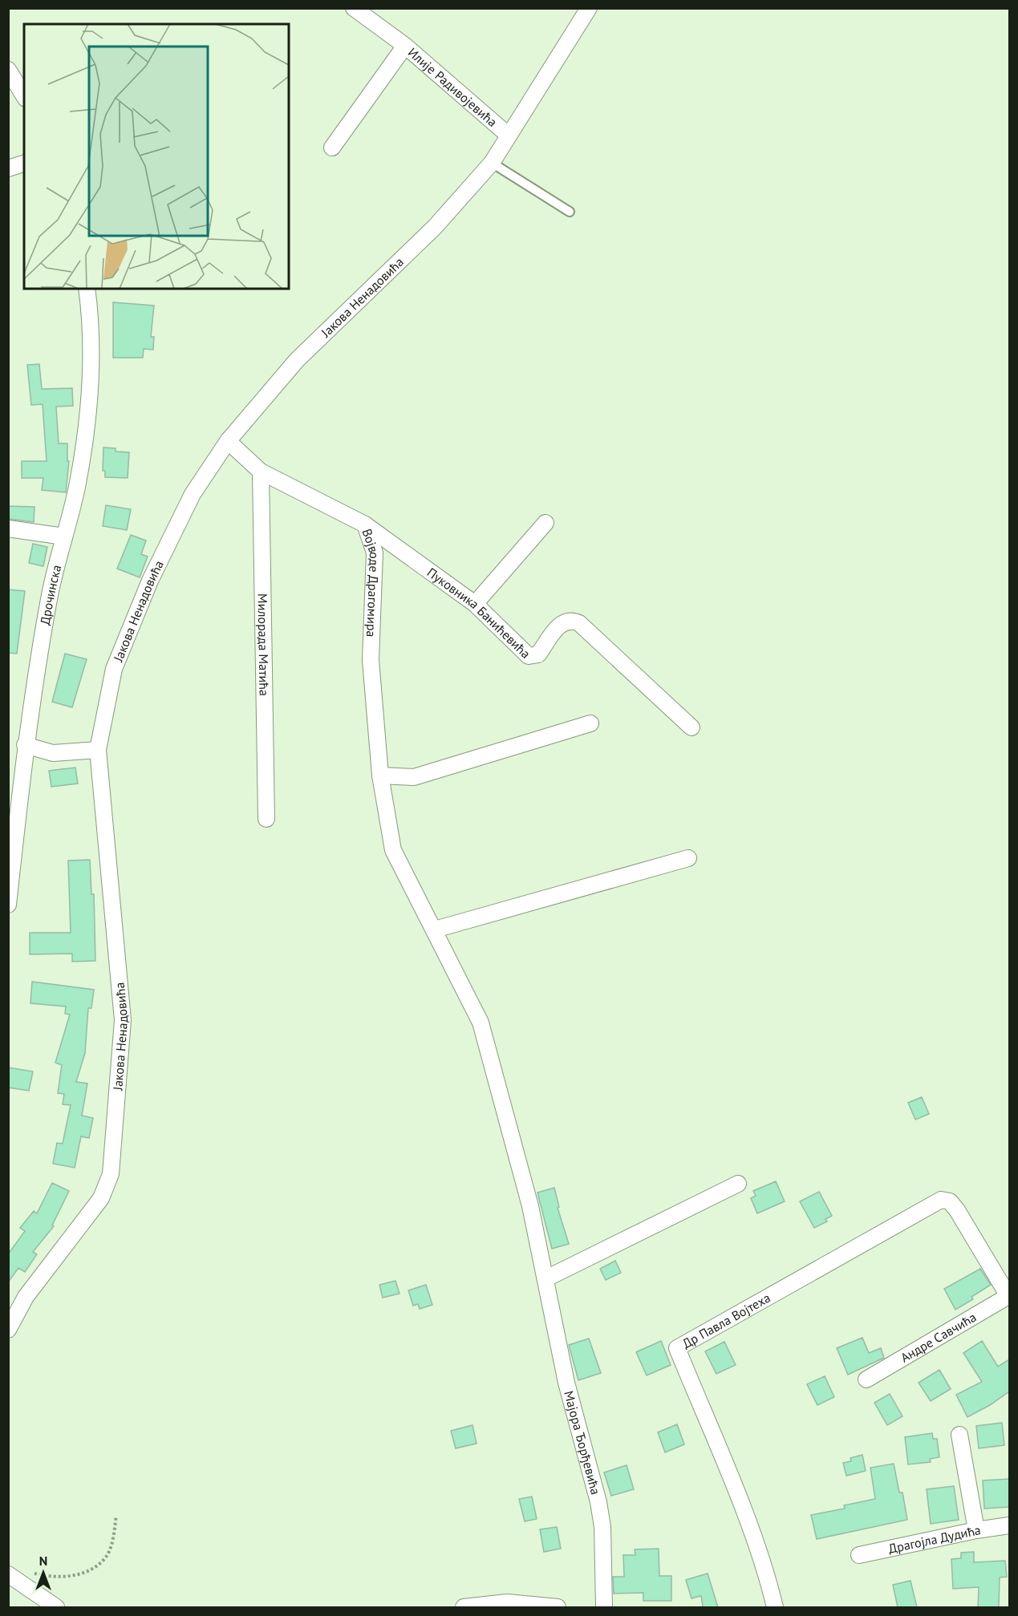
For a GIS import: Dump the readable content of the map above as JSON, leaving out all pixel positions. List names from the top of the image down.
{
  "streets": {
    "street": [
      "Илије Радивојевића",
      "Јакова Ненадовића",
      "Војводе Драгомира",
      "Дрочинска",
      "Пуковника Банићевића",
      "Милорада Матића",
      "Др Павла Војтеха",
      "Андре Савчића",
      "Мајора Ђорђевића",
      "Драгојла Дудића"
    ]
  },
  "crossings": [
    ["Илије Радивојевића", "Јакова Ненадовића"],
    ["Јакова Ненадовића", "Војводе Драгомира"],
    ["Војводе Драгомира", "Пуковника Банићевића"],
    ["Војводе Драгомира", "Милорада Матића"],
    ["Војводе Драгомира", "Мајора Ђорђевића"],
    ["Др Павла Војтеха", "Андре Савчића"]
  ],
  "north": "top"
}
